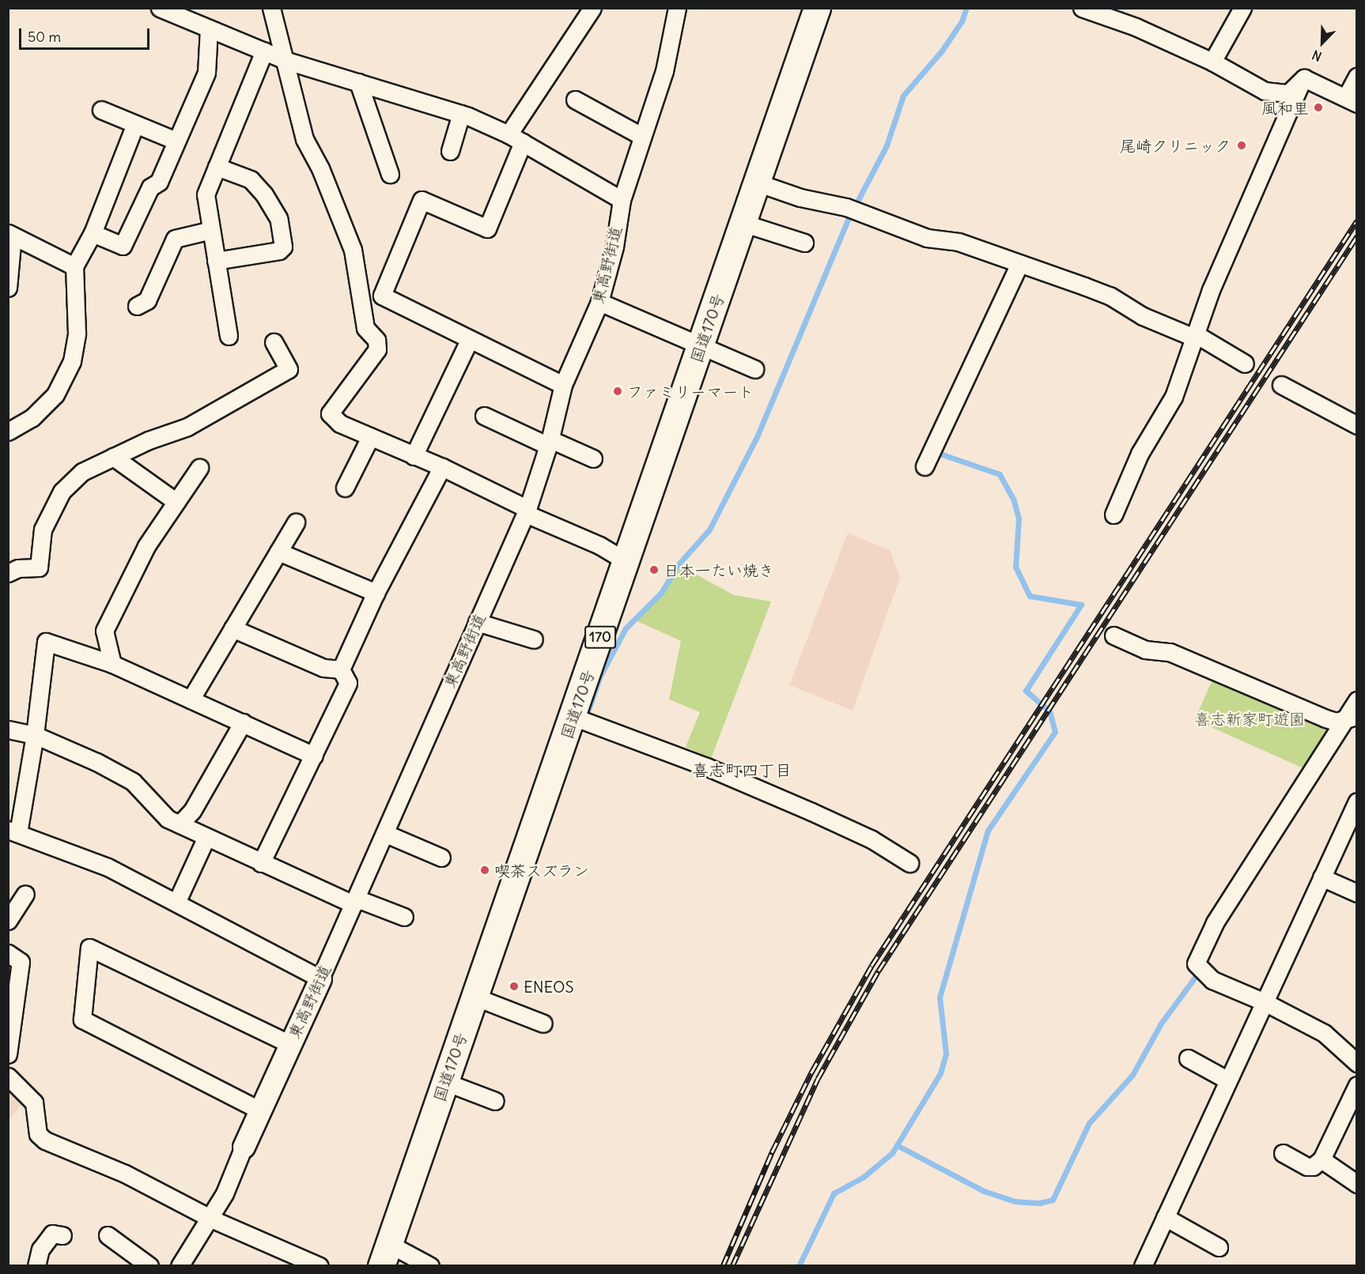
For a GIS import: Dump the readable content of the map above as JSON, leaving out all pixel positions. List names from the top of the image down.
{
  "streets": {
    "highway": ["国道170号", "170"],
    "street": ["東高野街道"]
  },
  "districts": ["喜志町四丁目"],
  "parks": ["喜志新家町遊園"],
  "places": [
    "風和里",
    "尾崎クリニック",
    "ファミリーマート",
    "日本一たい焼き",
    "喫茶スズラン",
    "ENEOS"
  ],
  "scale_bar": "50 m",
  "north": "bottom left"
}
